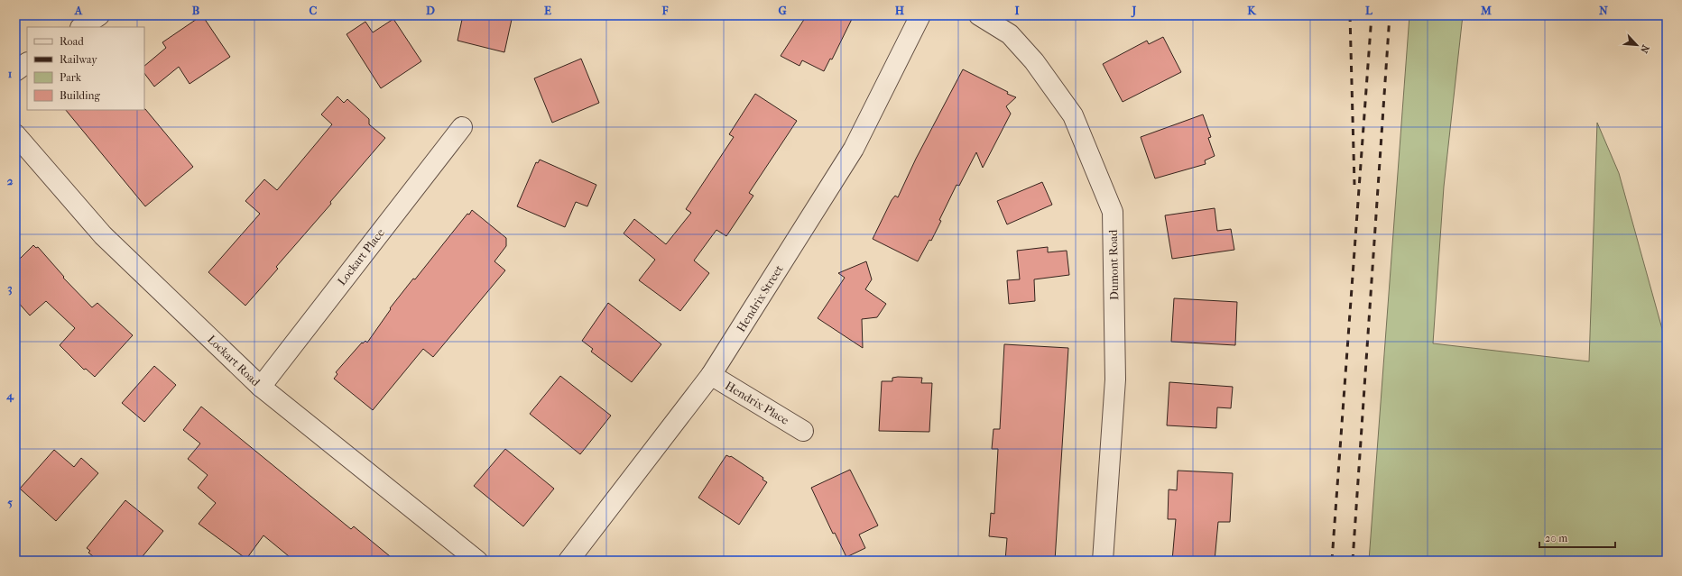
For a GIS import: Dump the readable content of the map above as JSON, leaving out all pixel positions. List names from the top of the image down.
{
  "streets": {
    "street": [
      "Lockart Place",
      "Dumont Road",
      "Hendrix Street",
      "Lockart Road",
      "Hendrix Place"
    ]
  },
  "crossings": [
    ["Lockart Place", "Lockart Road"],
    ["Hendrix Street", "Hendrix Place"]
  ],
  "legend": [
    "Road",
    "Railway",
    "Park",
    "Building"
  ],
  "scale_bar": "20 m",
  "north": "bottom right",
  "grid": {
    "columns": [
      "A",
      "B",
      "C",
      "D",
      "E",
      "F",
      "G",
      "H",
      "I",
      "J",
      "K",
      "L",
      "M",
      "N"
    ],
    "rows": [
      "1",
      "2",
      "3",
      "4",
      "5"
    ]
  }
}
